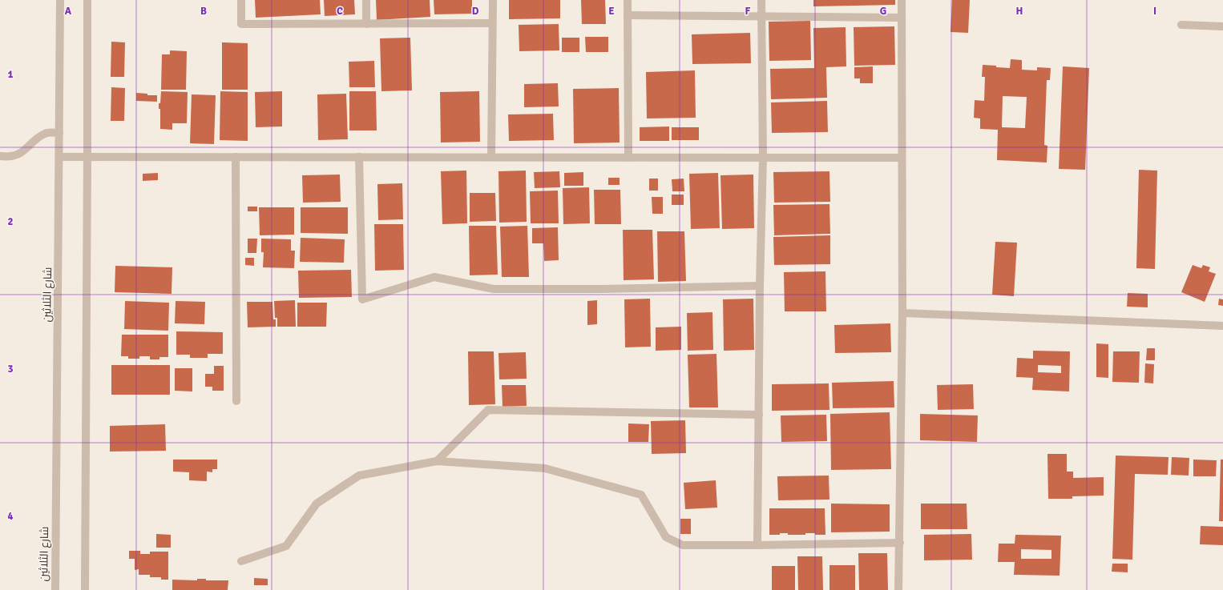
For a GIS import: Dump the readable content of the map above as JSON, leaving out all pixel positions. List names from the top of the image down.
{
  "streets": {
    "street": ["شارع الثلاثين"]
  },
  "grid": {
    "columns": [
      "A",
      "B",
      "C",
      "D",
      "E",
      "F",
      "G",
      "H",
      "I"
    ],
    "rows": [
      "1",
      "2",
      "3",
      "4"
    ]
  }
}
